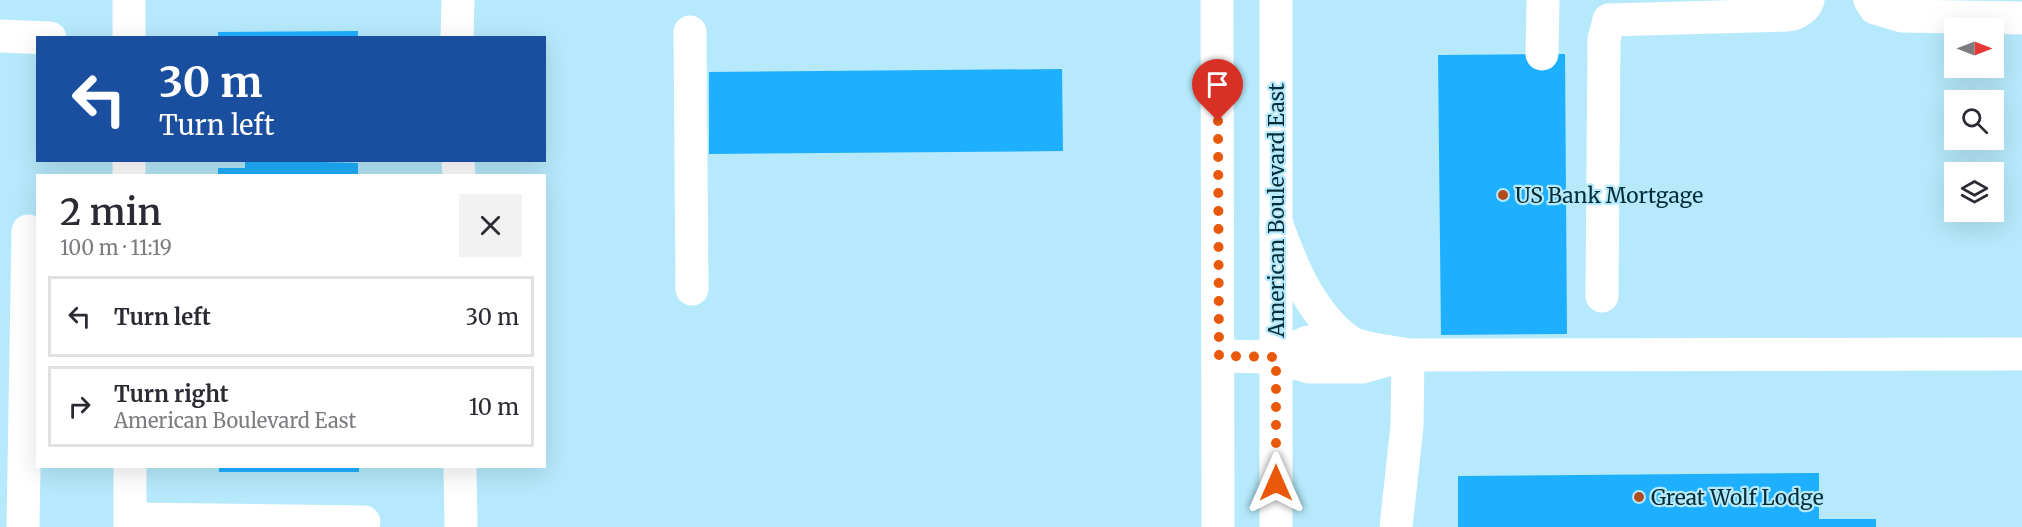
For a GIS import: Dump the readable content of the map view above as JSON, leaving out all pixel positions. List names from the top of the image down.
{
  "streets": {
    "main road": ["American Boulevard East"]
  },
  "places": ["US Bank Mortgage", "Great Wolf Lodge"],
  "north": "right",
  "page": {
    "turn": ["30 m", "Turn left"],
    "heading": ["2 min", "100 m · 11:19"],
    "list": [
      {
        "name": "Turn left",
        "value": "30 m"
      },
      {
        "name": "Turn right",
        "note": "American Boulevard East",
        "value": "10 m"
      }
    ]
  }
}
